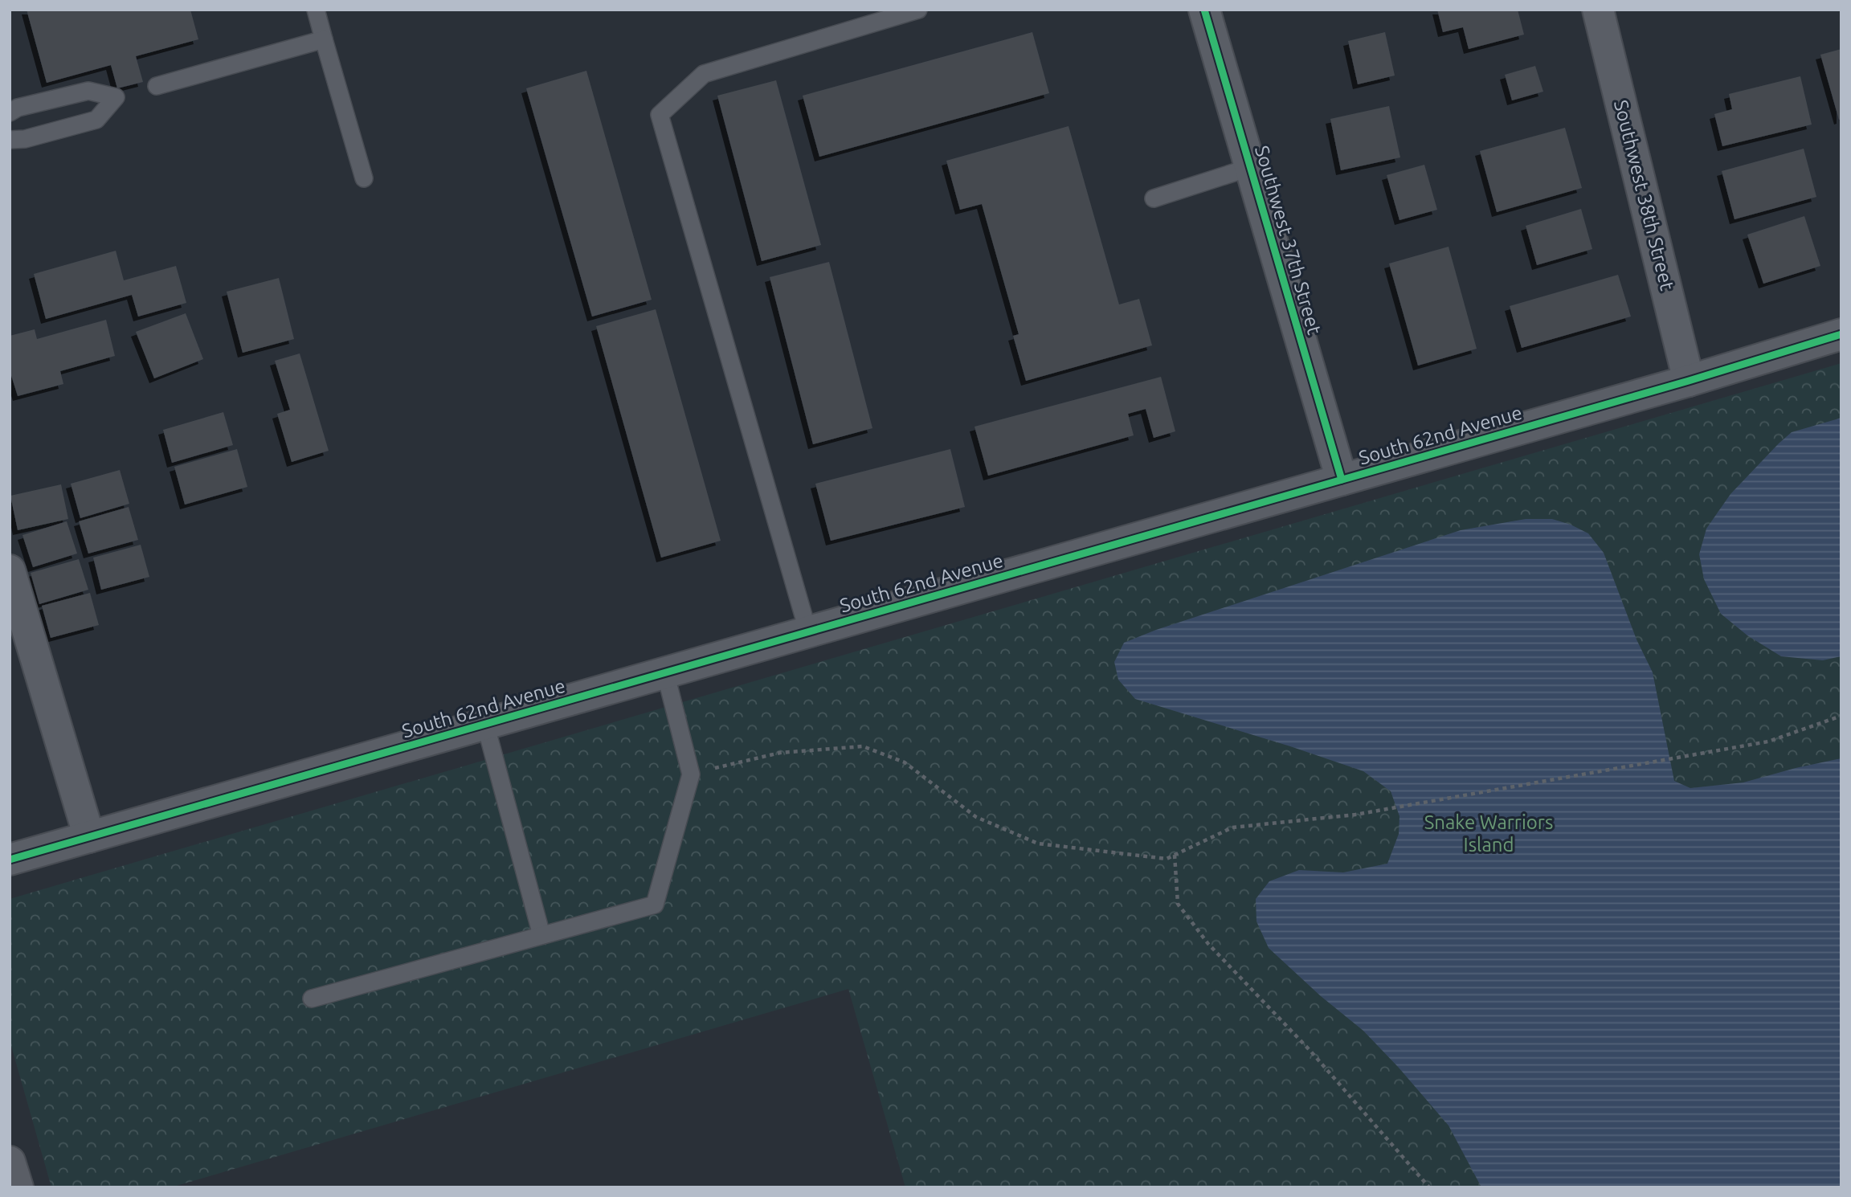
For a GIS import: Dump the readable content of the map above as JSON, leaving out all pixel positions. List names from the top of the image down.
{
  "streets": {
    "street": ["Southwest 38th Street", "Southwest 37th Street", "South 62nd Avenue"]
  },
  "crossings": [
    ["Southwest 38th Street", "South 62nd Avenue"],
    ["Southwest 37th Street", "South 62nd Avenue"]
  ],
  "parks": ["Snake Warriors Island"]
}
